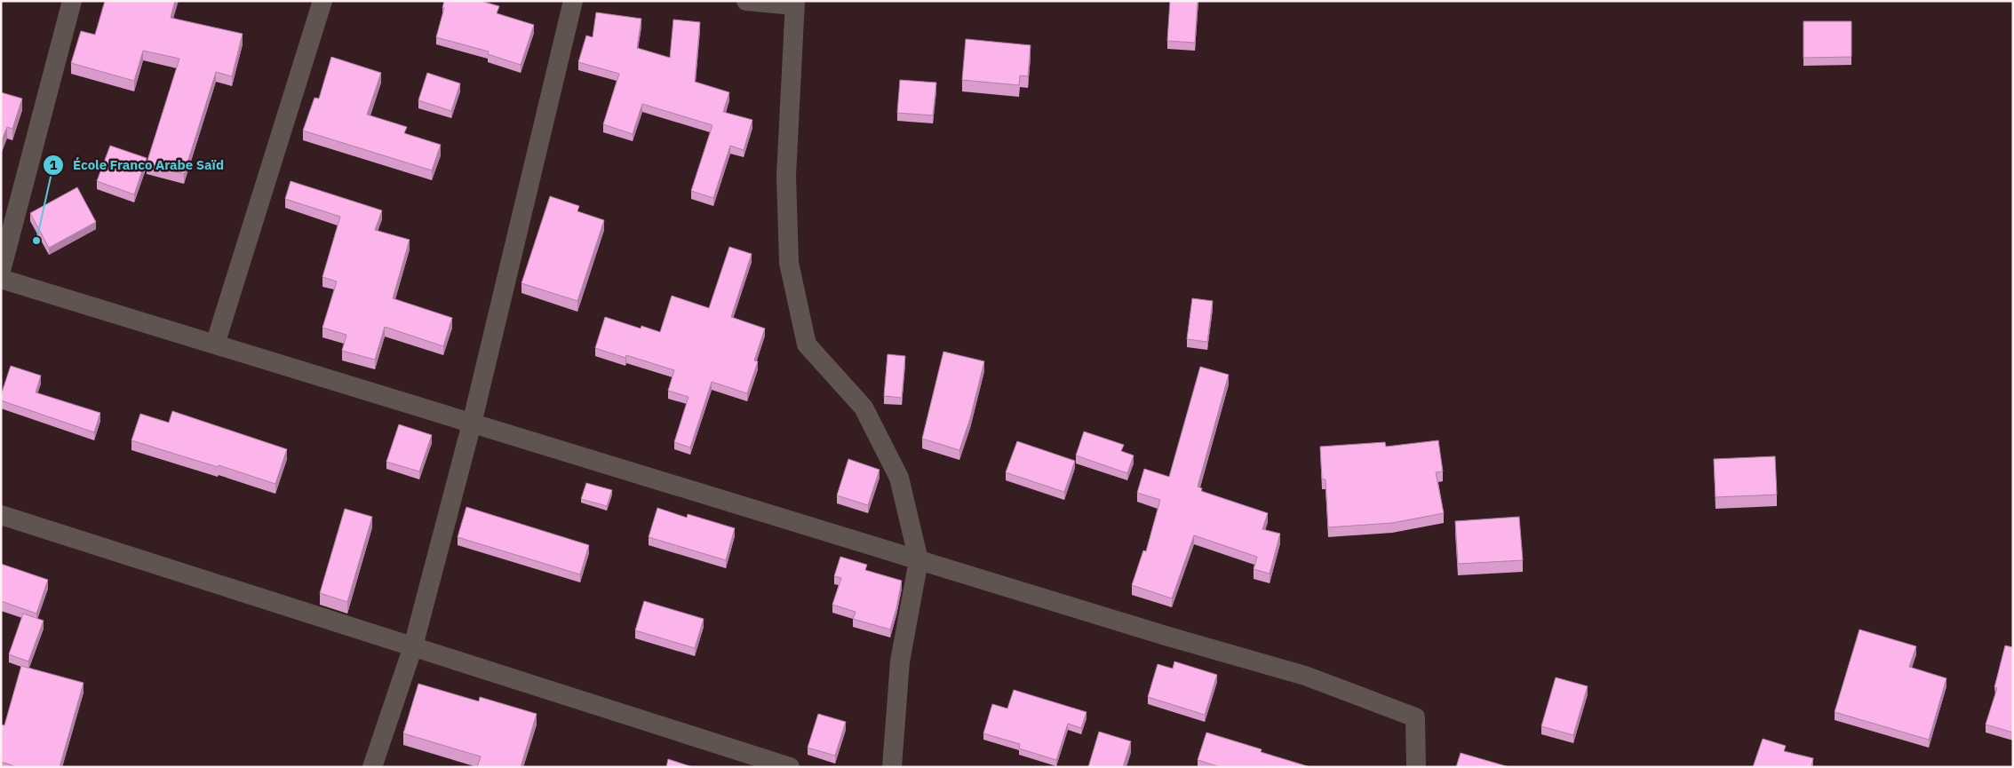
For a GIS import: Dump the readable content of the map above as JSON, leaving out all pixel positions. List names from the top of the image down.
{
  "places": ["École Franco Arabe Saïd"]
}
